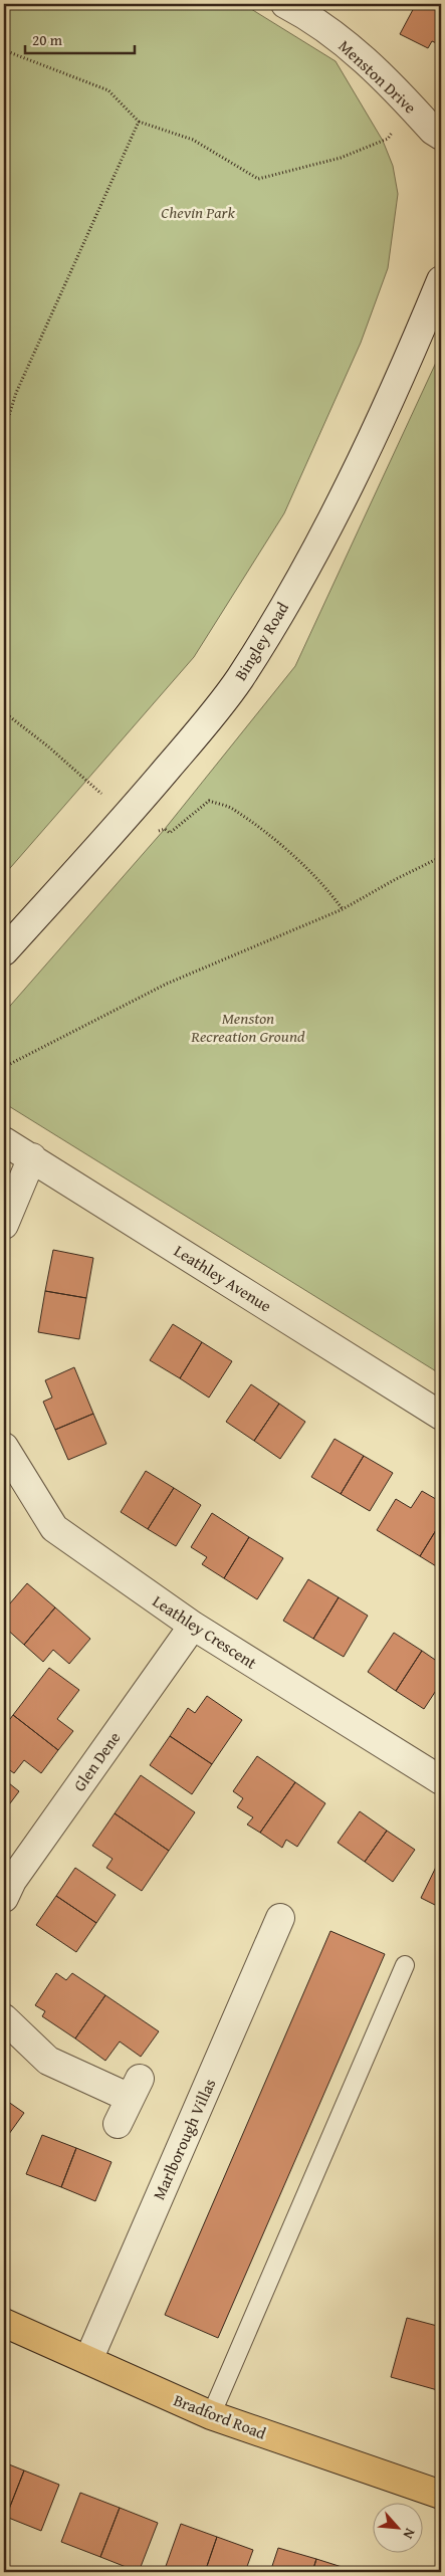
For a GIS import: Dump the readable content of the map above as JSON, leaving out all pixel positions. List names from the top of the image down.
{
  "streets": {
    "main road": ["Bradford Road"],
    "street": [
      "Menston Drive",
      "Bingley Road",
      "Leathley Avenue",
      "Leathley Crescent",
      "Glen Dene",
      "Marlborough Villas"
    ]
  },
  "crossings": [
    ["Leathley Crescent", "Glen Dene"],
    ["Marlborough Villas", "Bradford Road"]
  ],
  "parks": ["Chevin Park", "Menston Recreation Ground"],
  "scale_bar": "20 m",
  "north": "bottom right"
}
